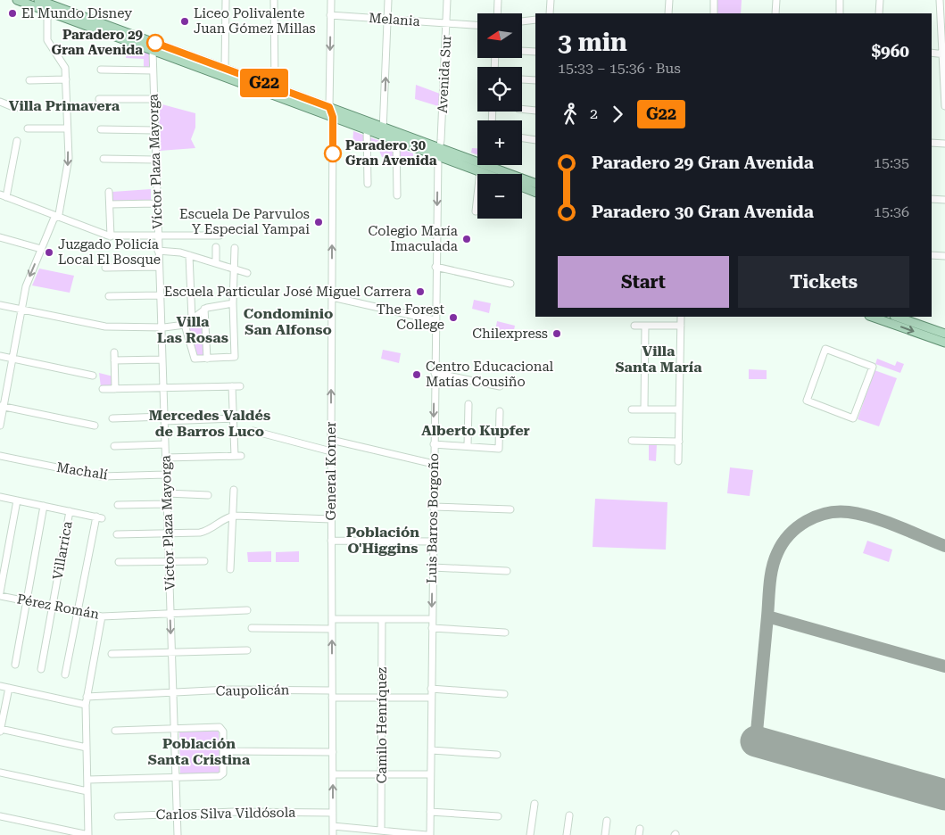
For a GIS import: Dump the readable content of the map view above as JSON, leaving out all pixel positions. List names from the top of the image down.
{
  "streets": {
    "street": [
      "Melania",
      "Avenida Sur",
      "Víctor Plaza Mayorga",
      "Machalí",
      "General Korner",
      "Luis Barros Borgoño",
      "Villarrica",
      "Pérez Román",
      "Caupolicán",
      "Camilo Henríquez",
      "Carlos Silva Vildósola"
    ]
  },
  "crossings": [
    ["Melania", "Avenida Sur"],
    ["Avenida Sur", "Luis Barros Borgoño"],
    ["Víctor Plaza Mayorga", "Machalí"],
    ["Víctor Plaza Mayorga", "Pérez Román"],
    ["Víctor Plaza Mayorga", "Caupolicán"],
    ["Víctor Plaza Mayorga", "Carlos Silva Vildósola"],
    ["General Korner", "Caupolicán"],
    ["General Korner", "Carlos Silva Vildósola"],
    ["Villarrica", "Pérez Román"]
  ],
  "one_way": ["General Korner"],
  "districts": [
    "Villa Primavera",
    "Condominio San Alfonso",
    "Villa Las Rosas",
    "Villa Santa María",
    "Mercedes Valdés de Barros Luco",
    "Alberto Kupfer",
    "Población O'Higgins",
    "Población Santa Cristina"
  ],
  "places": [
    "El Mundo Disney",
    "Liceo Polivalente Juan Gómez Millas",
    "Paradero 29 Gran Avenida",
    "Paradero 30 Gran Avenida",
    "Escuela De Parvulos Y Especial Yampai",
    "Colegio María Imaculada",
    "Juzgado Policía Local El Bosque",
    "Escuela Particular José Miguel Carrera",
    "The Forest College",
    "Chilexpress",
    "Centro Educacional Matías Cousiño"
  ],
  "lines": ["bus line G22"],
  "north": "left",
  "page": {
    "on_map": "G22",
    "map_buttons": ["+", "−"],
    "heading": ["3 min", "15:33 – 15:36 · Bus", "$960"],
    "legs": ["2", "G22"],
    "list": [
      {
        "name": "Paradero 29 Gran Avenida",
        "value": "15:35"
      },
      {
        "name": "Paradero 30 Gran Avenida",
        "value": "15:36"
      }
    ],
    "buttons": ["Start", "Tickets"]
  }
}
